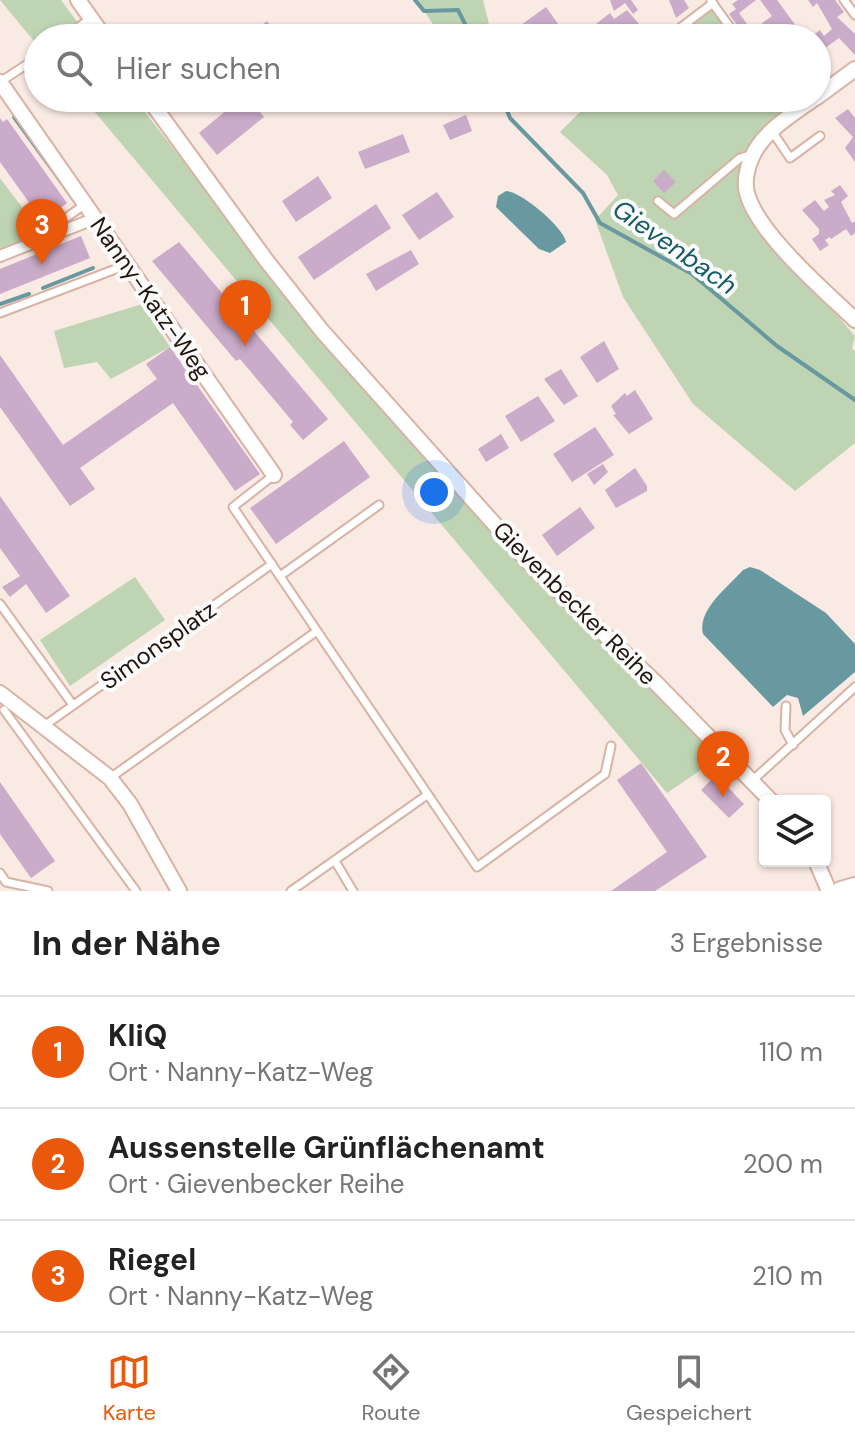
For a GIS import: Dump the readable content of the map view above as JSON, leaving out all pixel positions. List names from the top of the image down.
{
  "streets": {
    "street": ["Nanny-Katz-Weg", "Gievenbecker Reihe"],
    "lane": ["Simonsplatz"]
  },
  "water": ["Gievenbach"],
  "page": {
    "search": "Hier suchen",
    "pins": ["3", "1", "2"],
    "heading": ["In der Nähe", "3 Ergebnisse"],
    "list": [
      {
        "mark": "1",
        "name": "KliQ",
        "note": "Ort · Nanny-Katz-Weg",
        "value": "110 m"
      },
      {
        "mark": "2",
        "name": "Aussenstelle Grünflächenamt",
        "note": "Ort · Gievenbecker Reihe",
        "value": "200 m"
      },
      {
        "mark": "3",
        "name": "Riegel",
        "note": "Ort · Nanny-Katz-Weg",
        "value": "210 m"
      }
    ],
    "nav": ["Karte", "Route", "Gespeichert"]
  }
}
